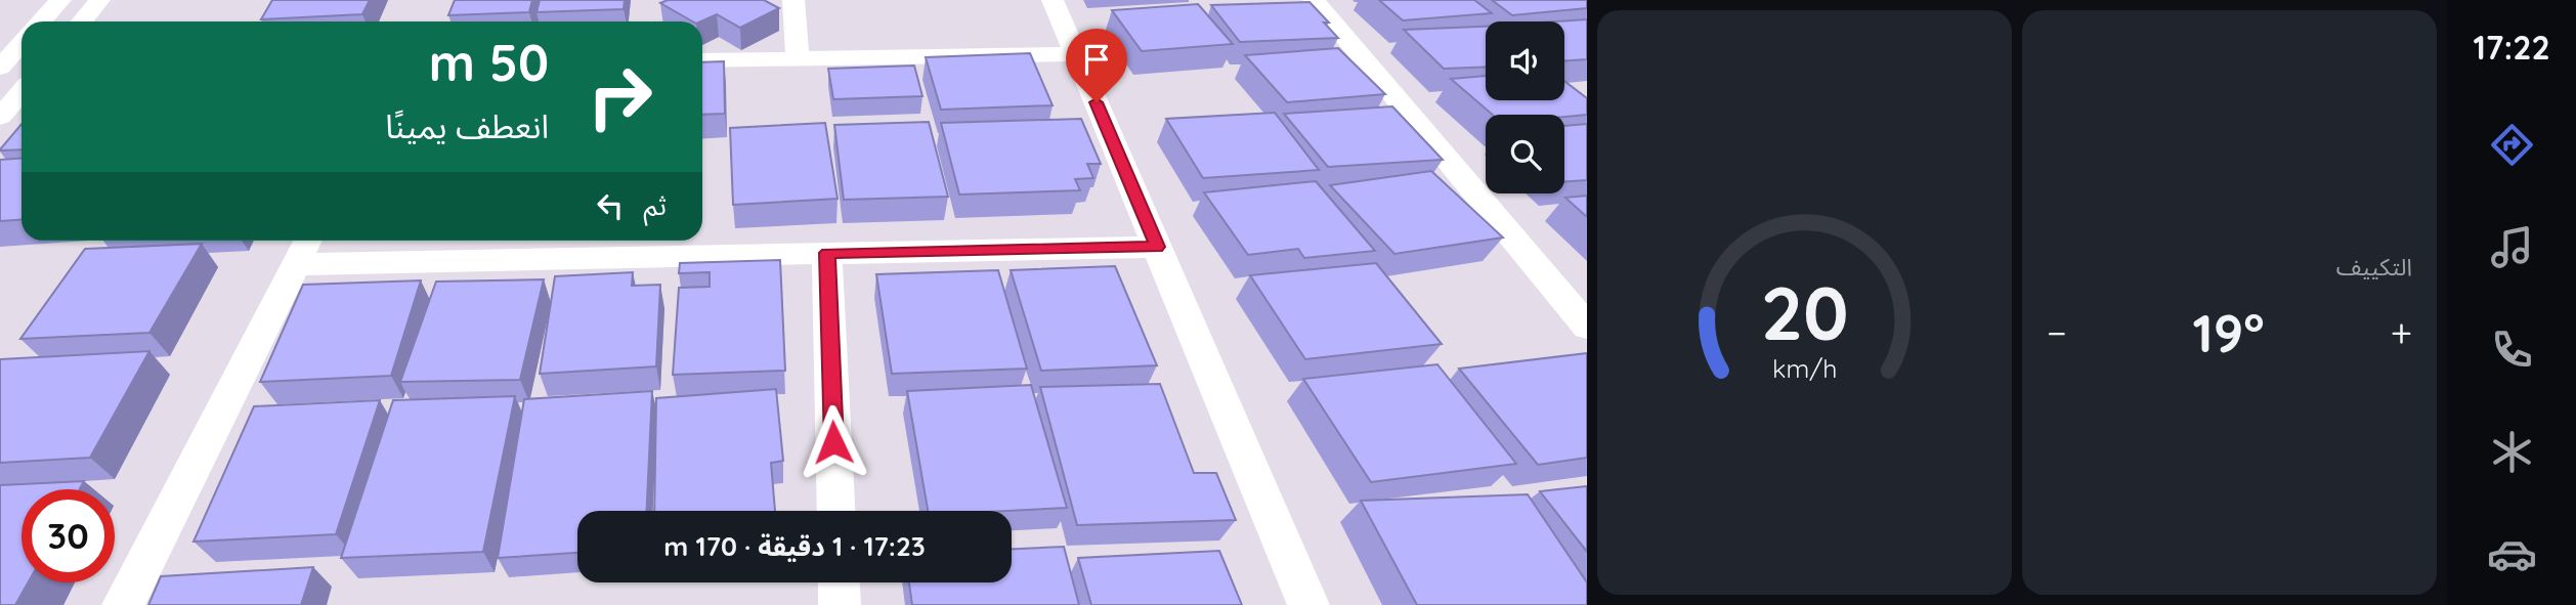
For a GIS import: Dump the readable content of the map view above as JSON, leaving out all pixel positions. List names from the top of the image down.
{
  "page": {
    "tabs": "17:22",
    "tile": "التكييف",
    "turn": ["50 m", "انعطف يمينًا"],
    "then": "ثم",
    "heat": ["−", "19°", "+"],
    "limit": "30",
    "trip": "17:23 · 1 دقيقة · 170 m",
    "gauge": ["20", "km/h"]
  }
}
